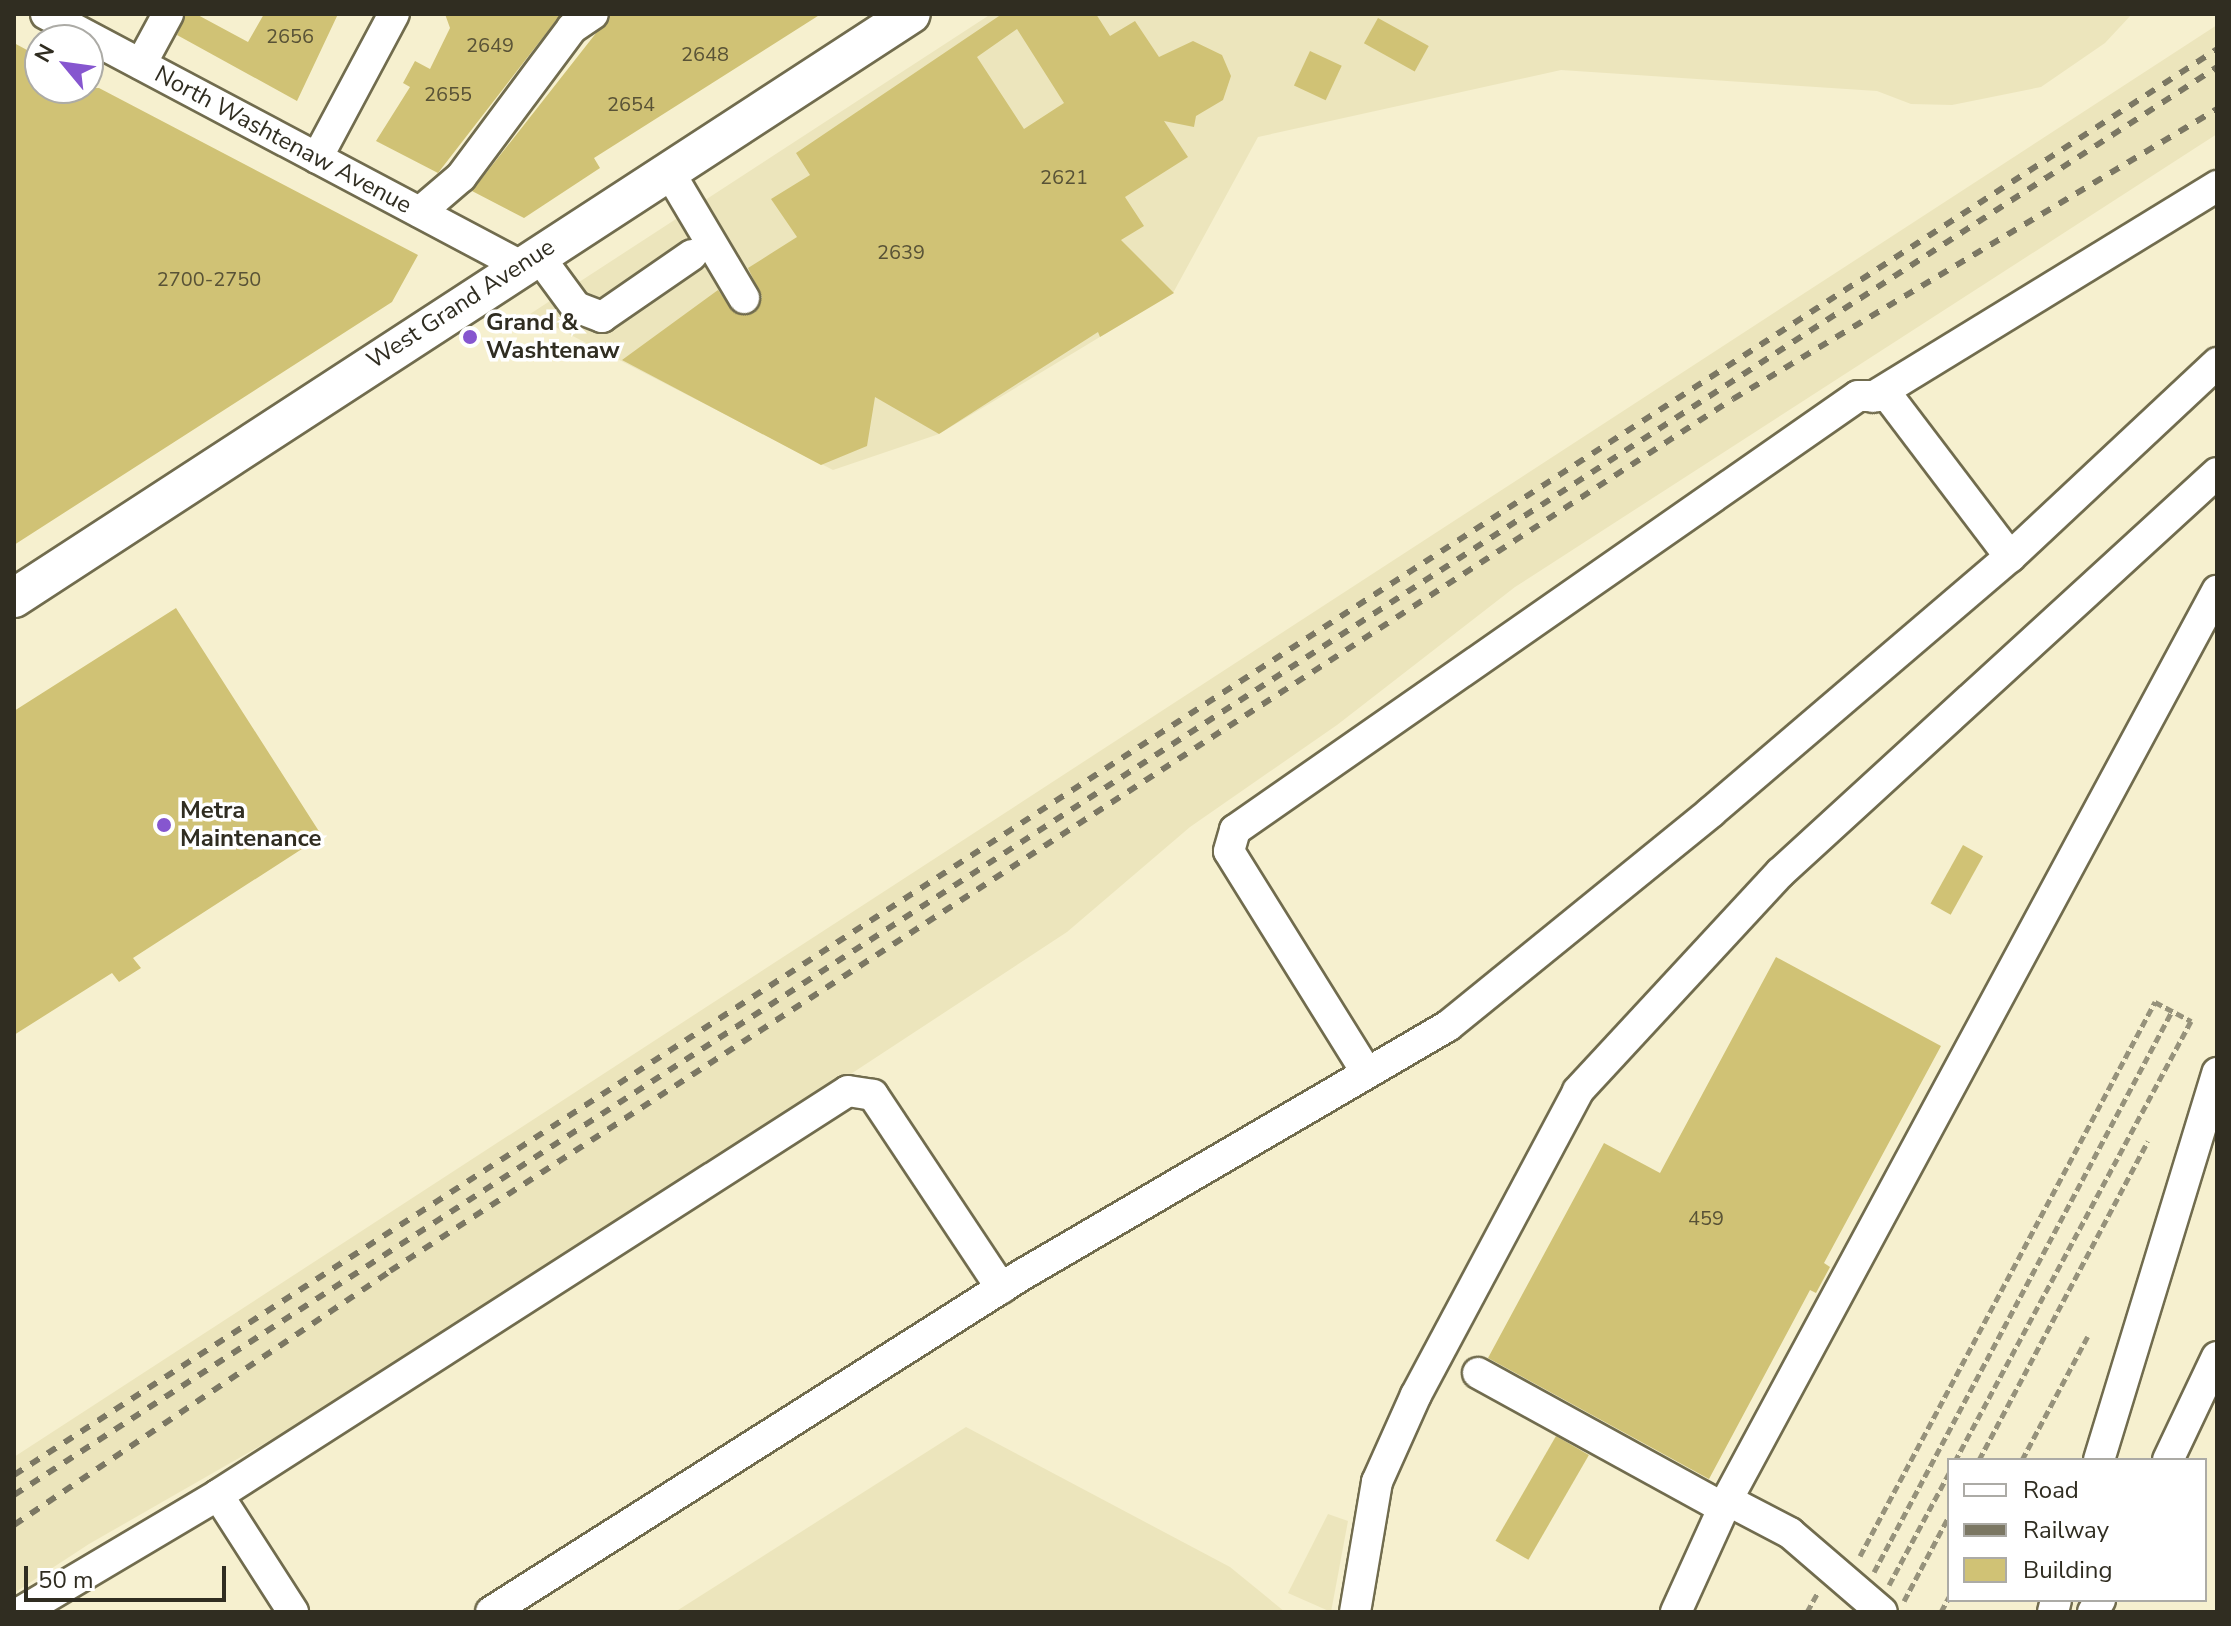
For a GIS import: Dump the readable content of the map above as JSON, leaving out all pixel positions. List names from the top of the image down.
{
  "streets": {
    "main road": ["West Grand Avenue"],
    "street": ["North Washtenaw Avenue"]
  },
  "crossings": [
    ["North Washtenaw Avenue", "West Grand Avenue"]
  ],
  "places": ["Grand & Washtenaw", "Metra Maintenance"],
  "house_numbers": [
    "2656",
    "2649",
    "2648",
    "2655",
    "2654",
    "2621",
    "2639",
    "2700-2750",
    "459"
  ],
  "legend": ["Road", "Railway", "Building"],
  "scale_bar": "50 m",
  "north": "top left"
}
